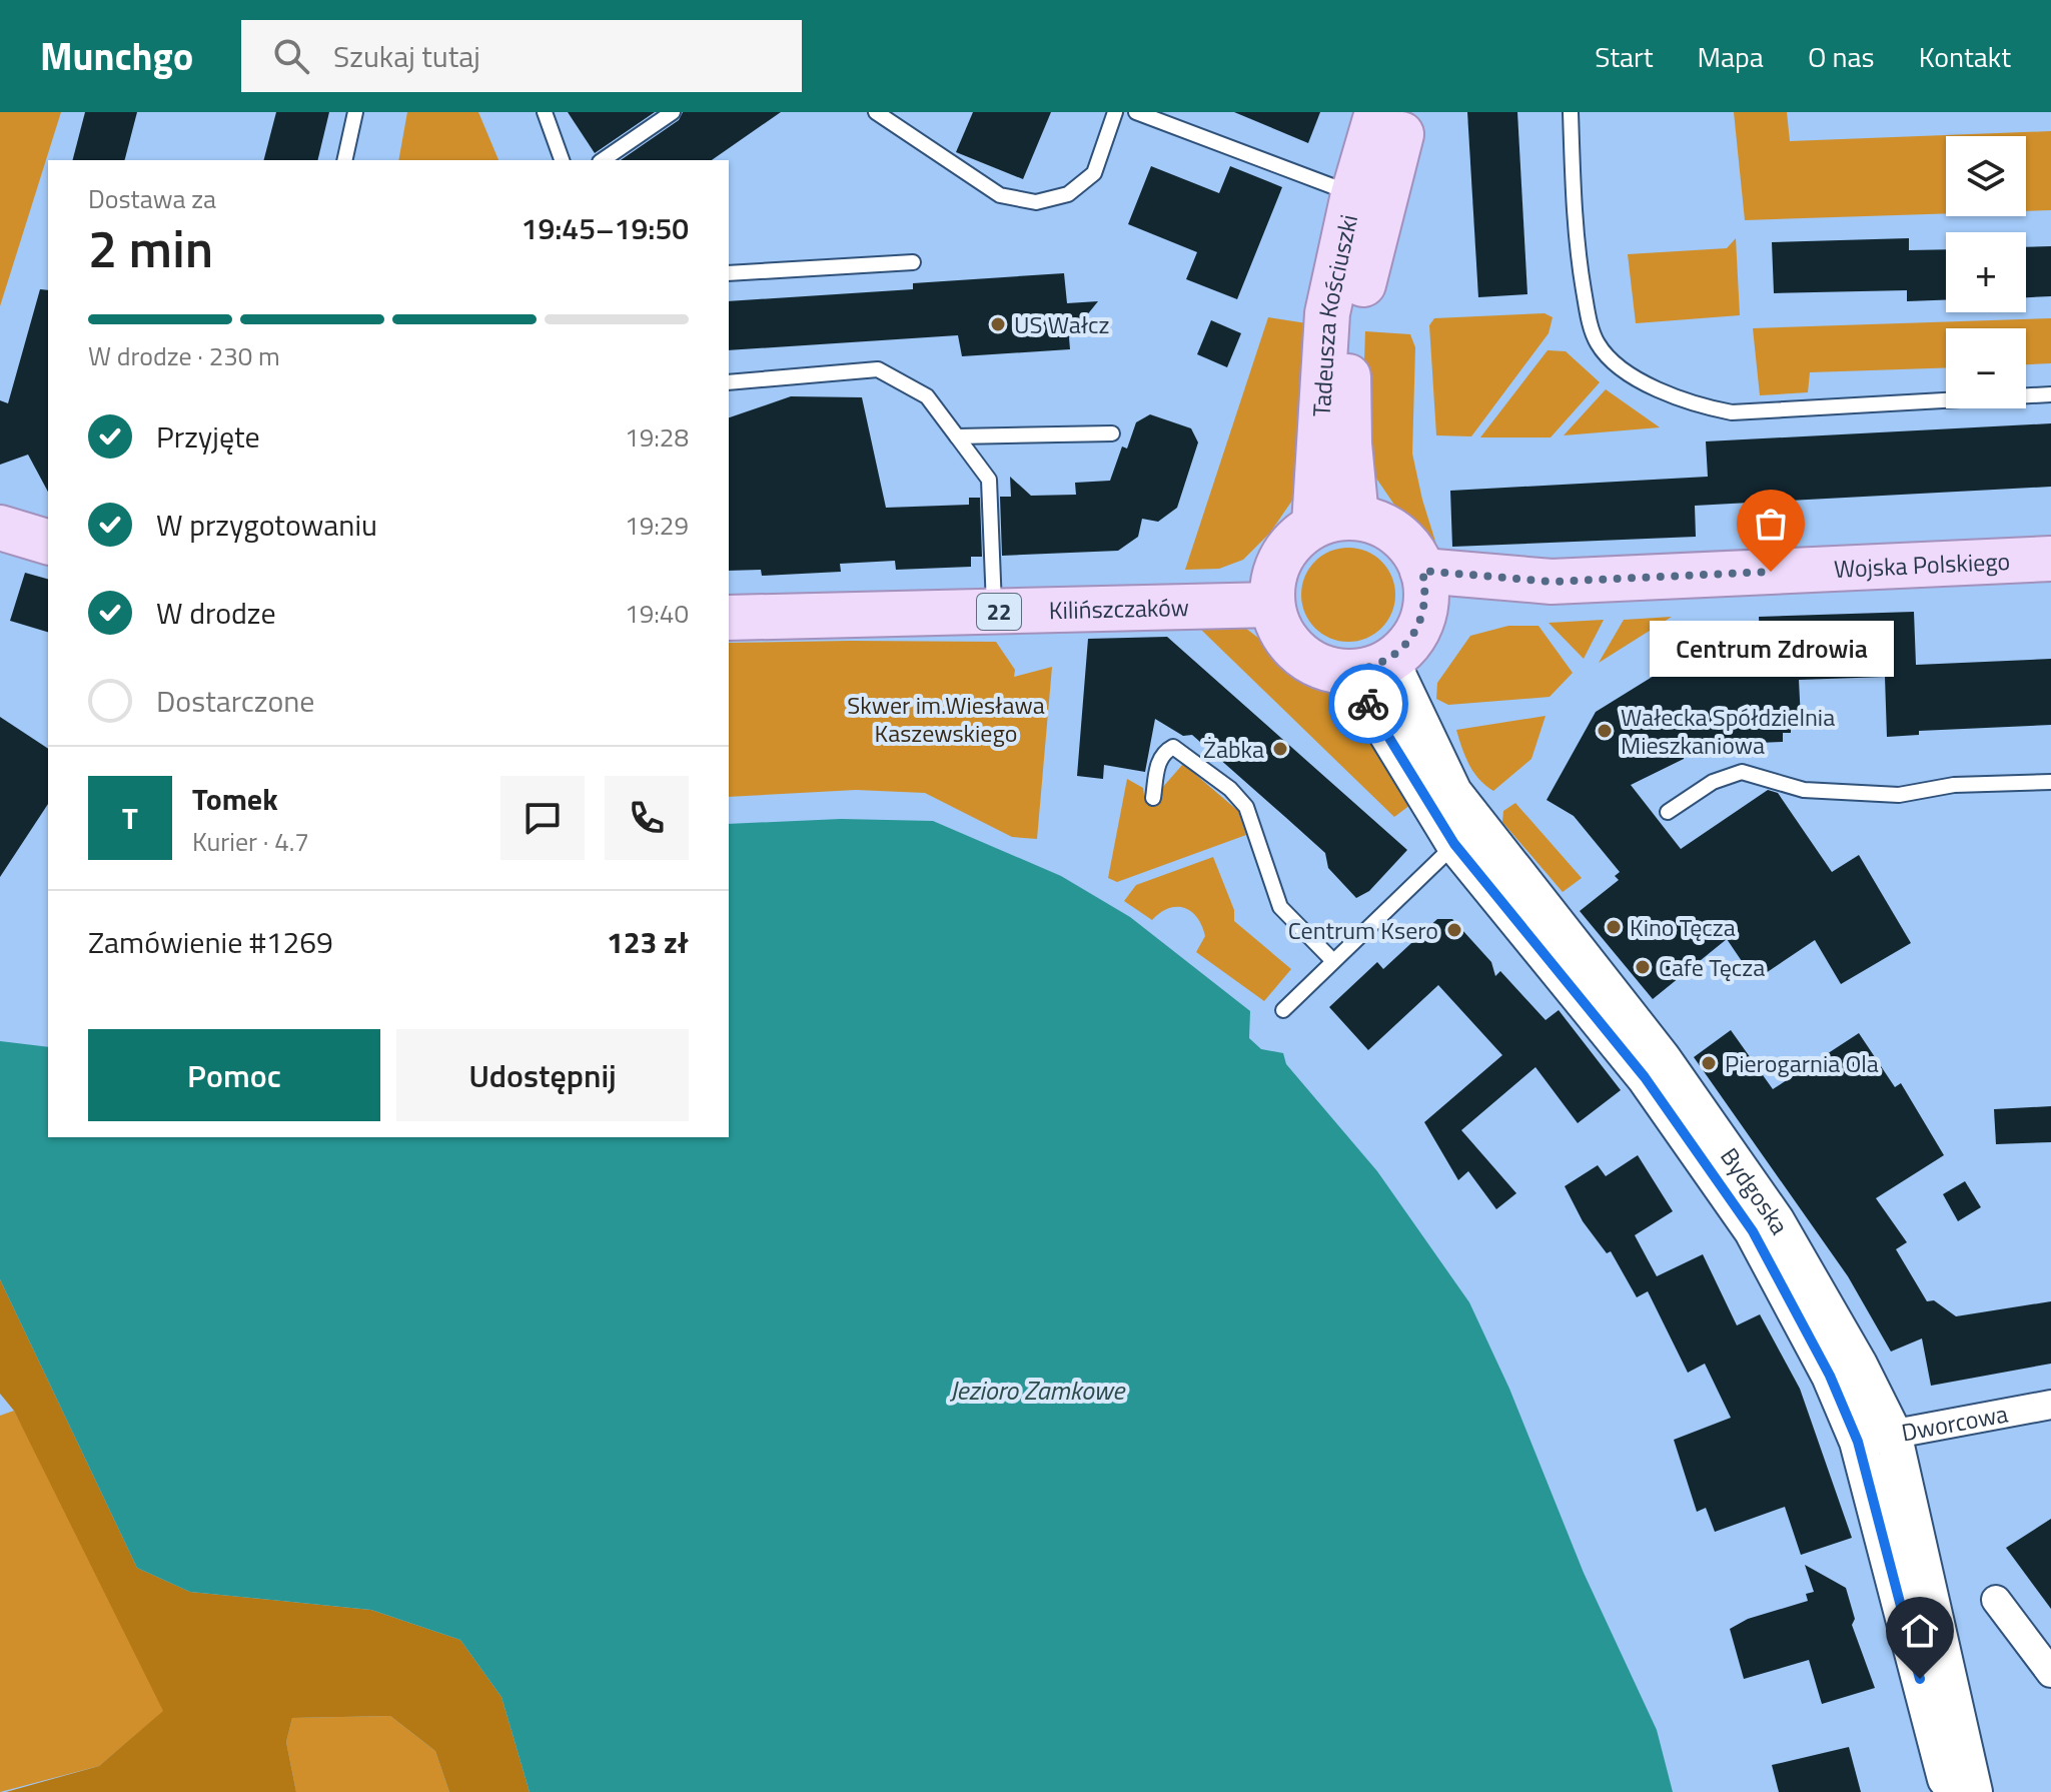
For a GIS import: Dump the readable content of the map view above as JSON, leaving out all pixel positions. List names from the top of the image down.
{
  "streets": {
    "main road": [
      "Tadeusza Kościuszki",
      "Wojska Polskiego",
      "Kilińszczaków",
      "22"
    ],
    "street": ["Bydgoska", "Dworcowa"]
  },
  "crossings": [
    ["Tadeusza Kościuszki", "Wojska Polskiego"],
    ["Tadeusza Kościuszki", "Kilińszczaków"],
    ["Tadeusza Kościuszki", "Bydgoska"],
    ["Wojska Polskiego", "Kilińszczaków"],
    ["Wojska Polskiego", "Bydgoska"],
    ["Kilińszczaków", "Bydgoska"],
    ["Bydgoska", "Dworcowa"]
  ],
  "water": ["Jezioro Zamkowe"],
  "parks": ["Skwer im.Wiesława Kaszewskiego"],
  "places": [
    "US Wałcz",
    "Centrum Zdrowia",
    "Wałecka Spółdzielnia Mieszkaniowa",
    "Żabka",
    "Kino Tęcza",
    "Centrum Ksero",
    "Cafe Tęcza",
    "Pierogarnia Ola"
  ],
  "page": {
    "header": "Munchgo",
    "search": "Szukaj tutaj",
    "nav": [
      "Start",
      "Mapa",
      "O nas",
      "Kontakt"
    ],
    "map_buttons": ["+", "−"],
    "heading": ["2 min", "Dostawa za", "19:45–19:50"],
    "panel": [
      "Tomek",
      "Kurier · 4.7",
      "Zamówienie #1269",
      "123 zł"
    ],
    "bar": "W drodze · 230 m",
    "list": [
      ["Przyjęte", "19:28"],
      ["W przygotowaniu", "19:29"],
      ["W drodze", "19:40"],
      "Dostarczone"
    ],
    "bubble": "Centrum Zdrowia",
    "round": "T",
    "buttons": ["Pomoc", "Udostępnij"]
  }
}
